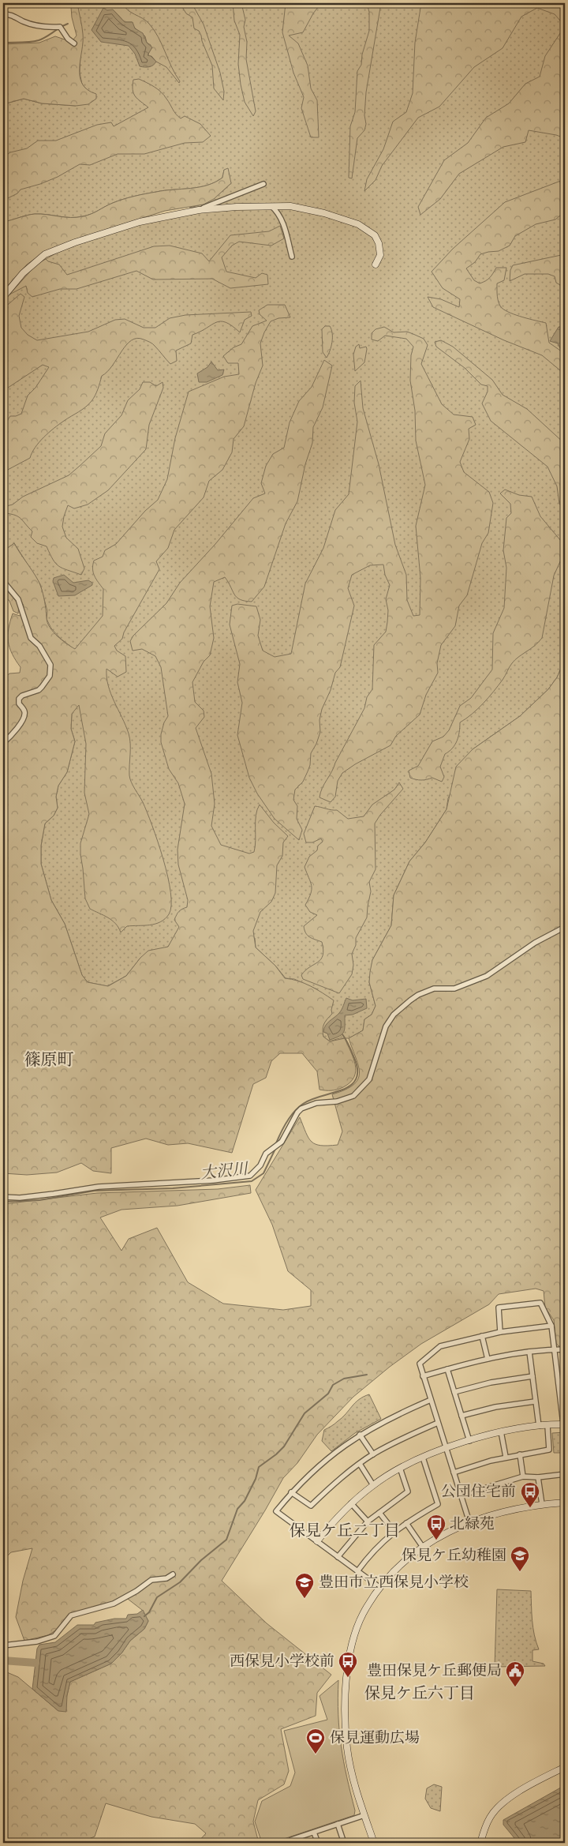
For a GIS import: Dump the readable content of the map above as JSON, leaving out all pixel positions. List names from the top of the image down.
{
  "districts": ["篠原町", "保見ケ丘二丁目", "保見ケ丘六丁目"],
  "water": ["大沢川"],
  "places": {
    "bus stop": ["公団住宅前", "北緑苑", "西保見小学校前"],
    "school or university": ["保見ケ丘幼稚園", "豊田市立西保見小学校"],
    "public building": ["豊田保見ケ丘郵便局"],
    "sports": ["保見運動広場"]
  }
}
